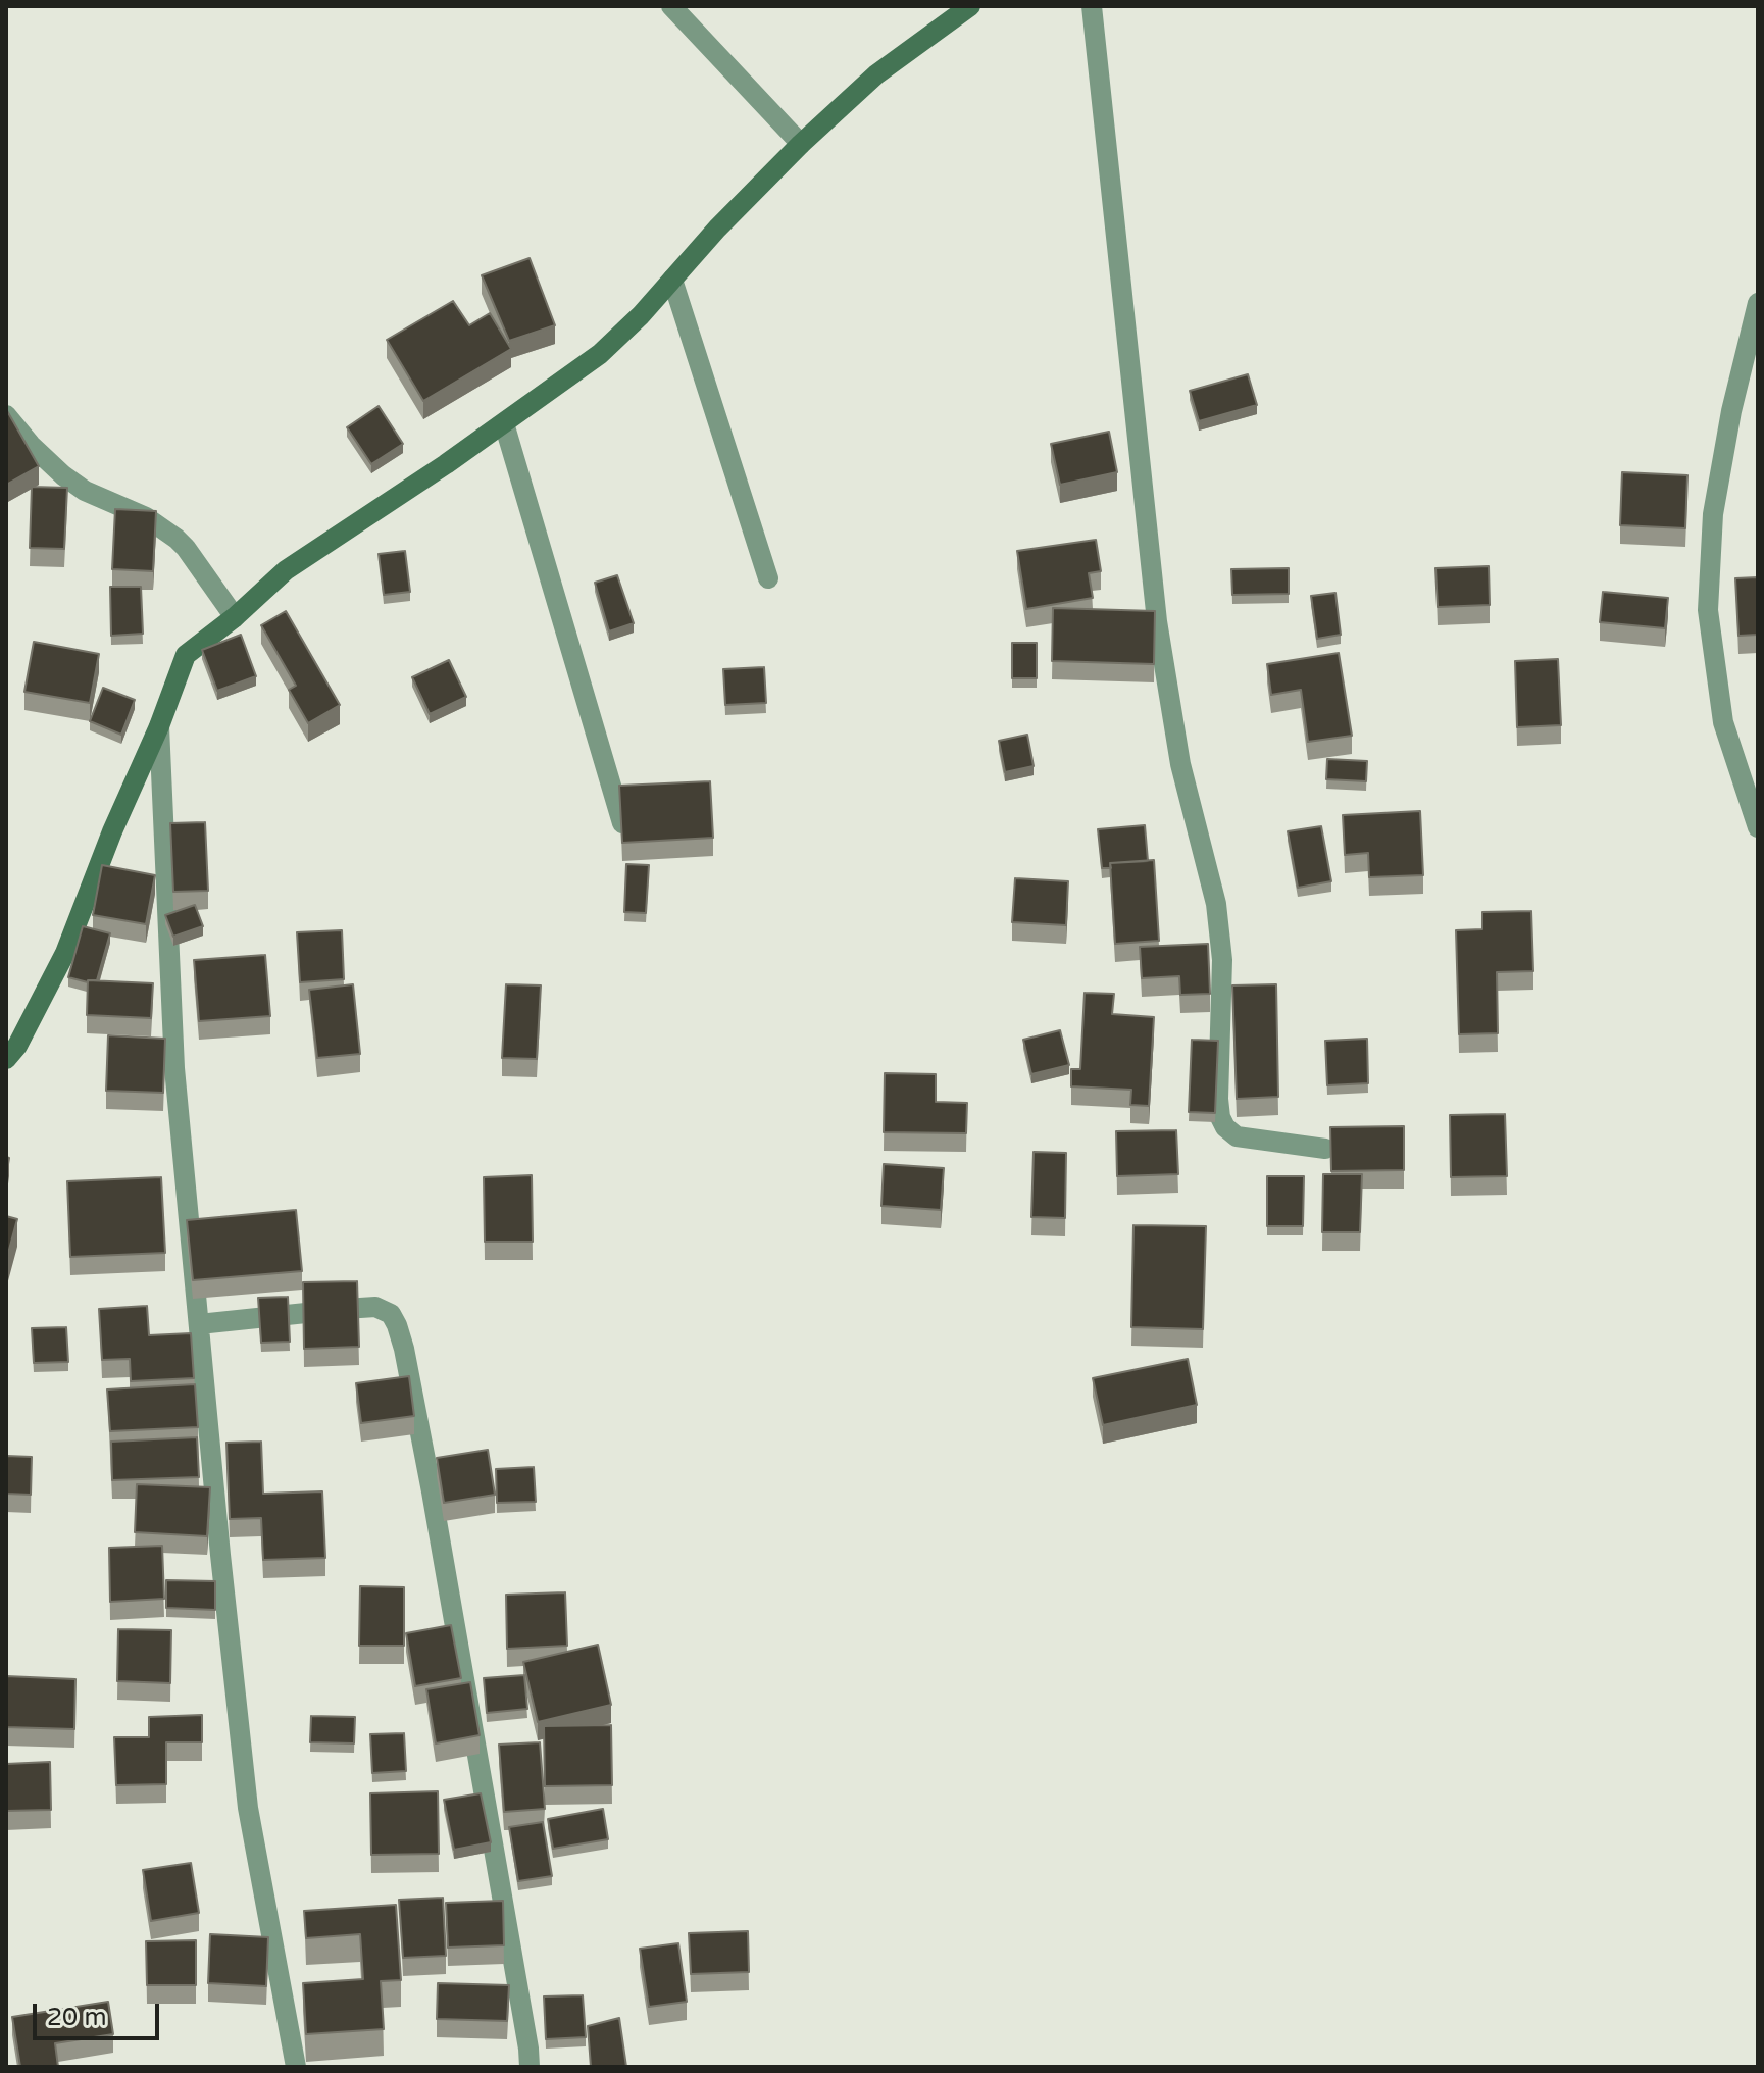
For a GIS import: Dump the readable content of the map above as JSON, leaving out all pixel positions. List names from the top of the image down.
{
  "scale_bar": "20 m"
}
